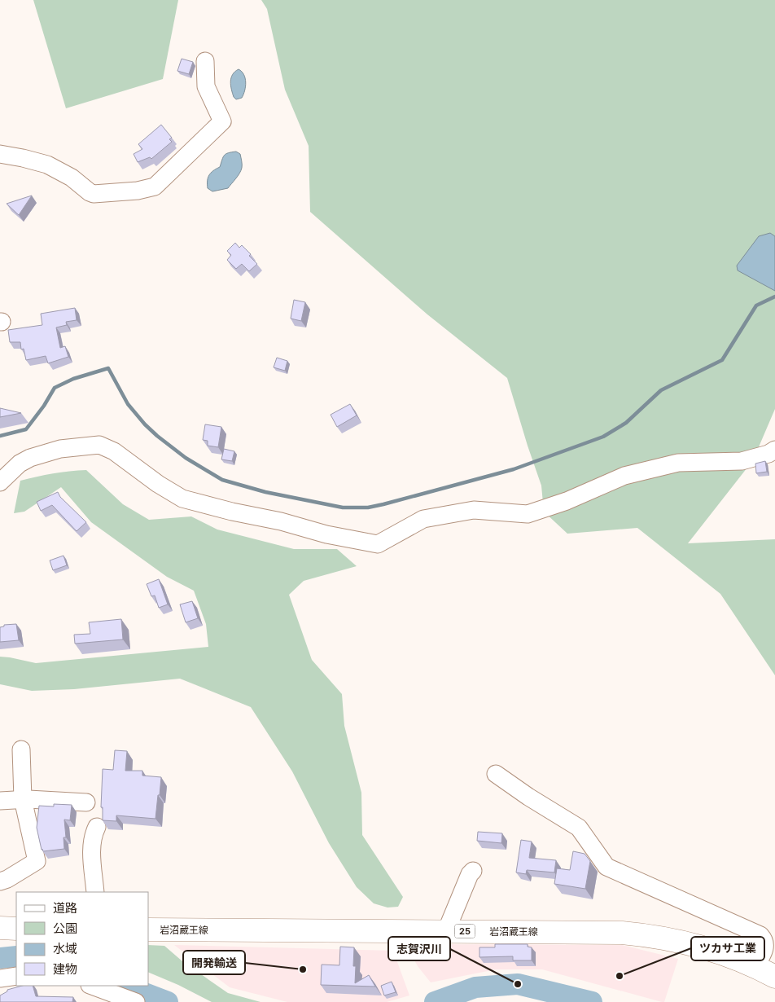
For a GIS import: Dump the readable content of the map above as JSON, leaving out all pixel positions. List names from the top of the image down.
{
  "streets": {
    "main road": ["岩沼蔵王線", "25"]
  },
  "places": ["開発輸送", "ツカサ工業", "志賀沢川"],
  "legend": [
    "道路",
    "公園",
    "水域",
    "建物"
  ]
}
